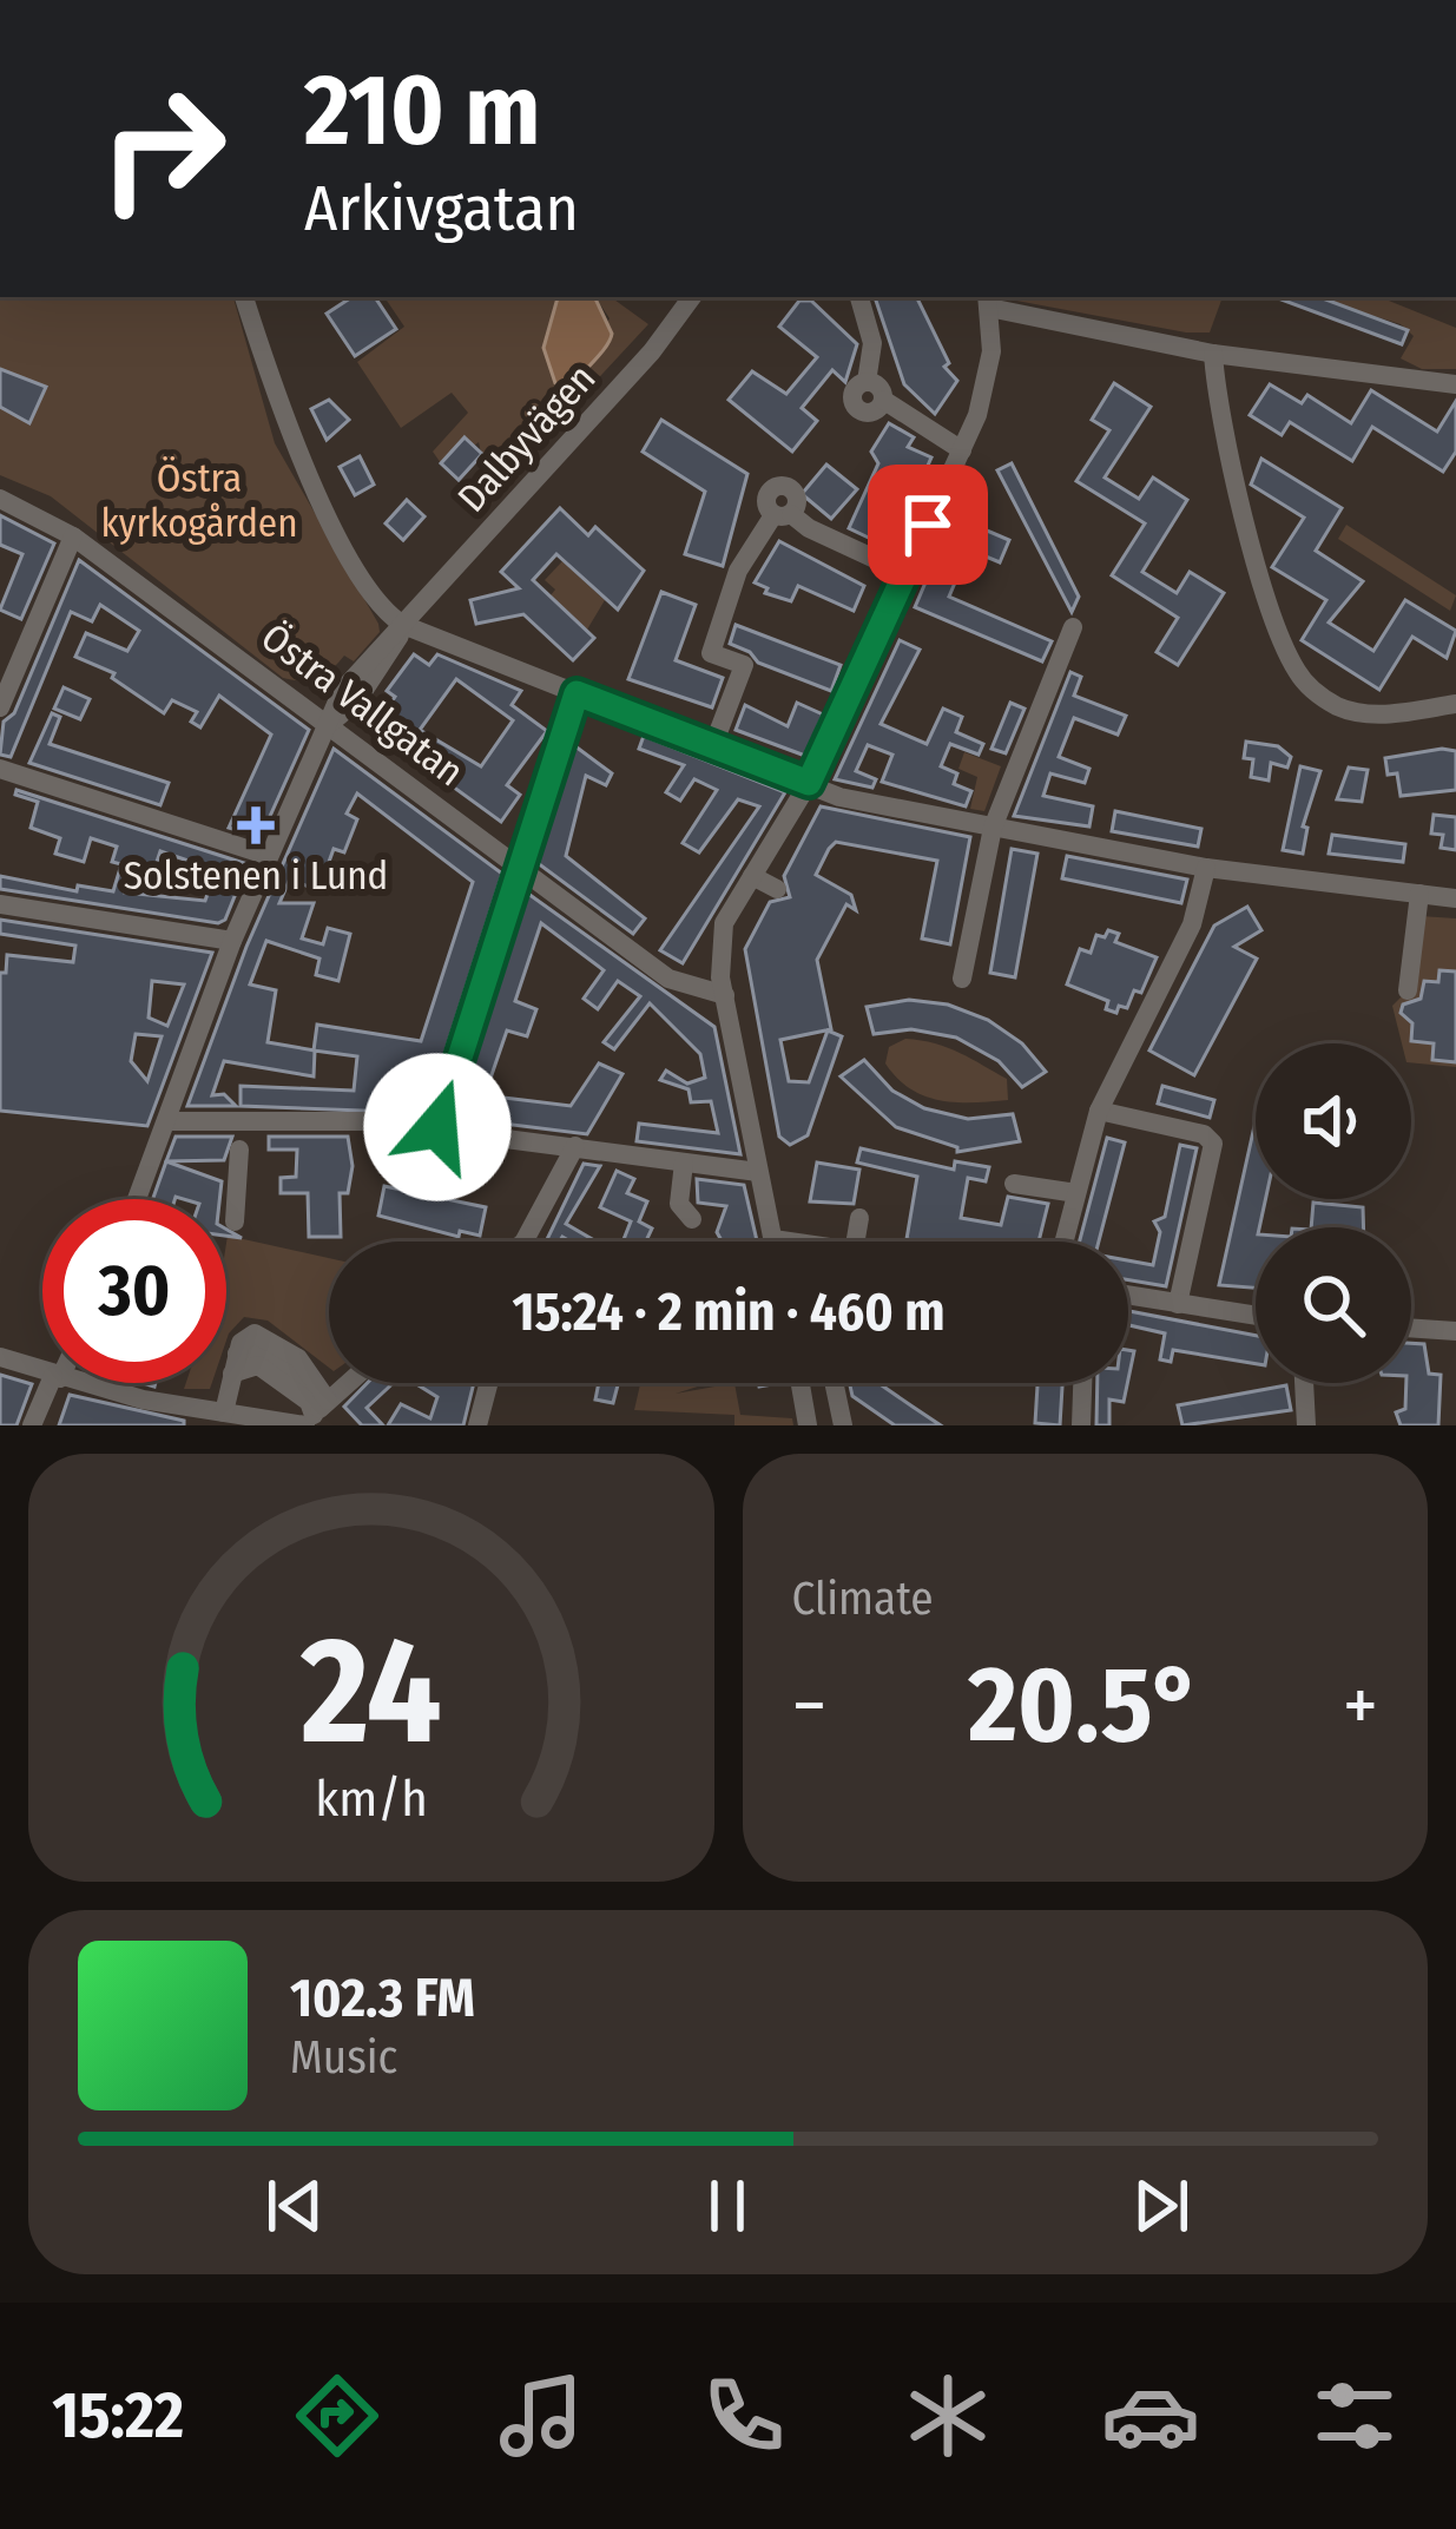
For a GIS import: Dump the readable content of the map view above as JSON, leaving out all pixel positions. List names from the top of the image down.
{
  "streets": {
    "street": ["Dalbyvägen", "Östra Vallgatan"]
  },
  "crossings": [
    ["Dalbyvägen", "Östra Vallgatan"]
  ],
  "parks": ["Östra kyrkogården"],
  "places": {
    "health": ["Solstenen i Lund"]
  },
  "page": {
    "turn": ["210 m", "Arkivgatan"],
    "limit": "30",
    "trip": "15:24 · 2 min · 460 m",
    "tile": "Climate",
    "heat": ["−", "20.5°", "+"],
    "song": ["102.3 FM", "Music"],
    "tabs": "15:22",
    "gauge": ["24", "km/h"]
  }
}
